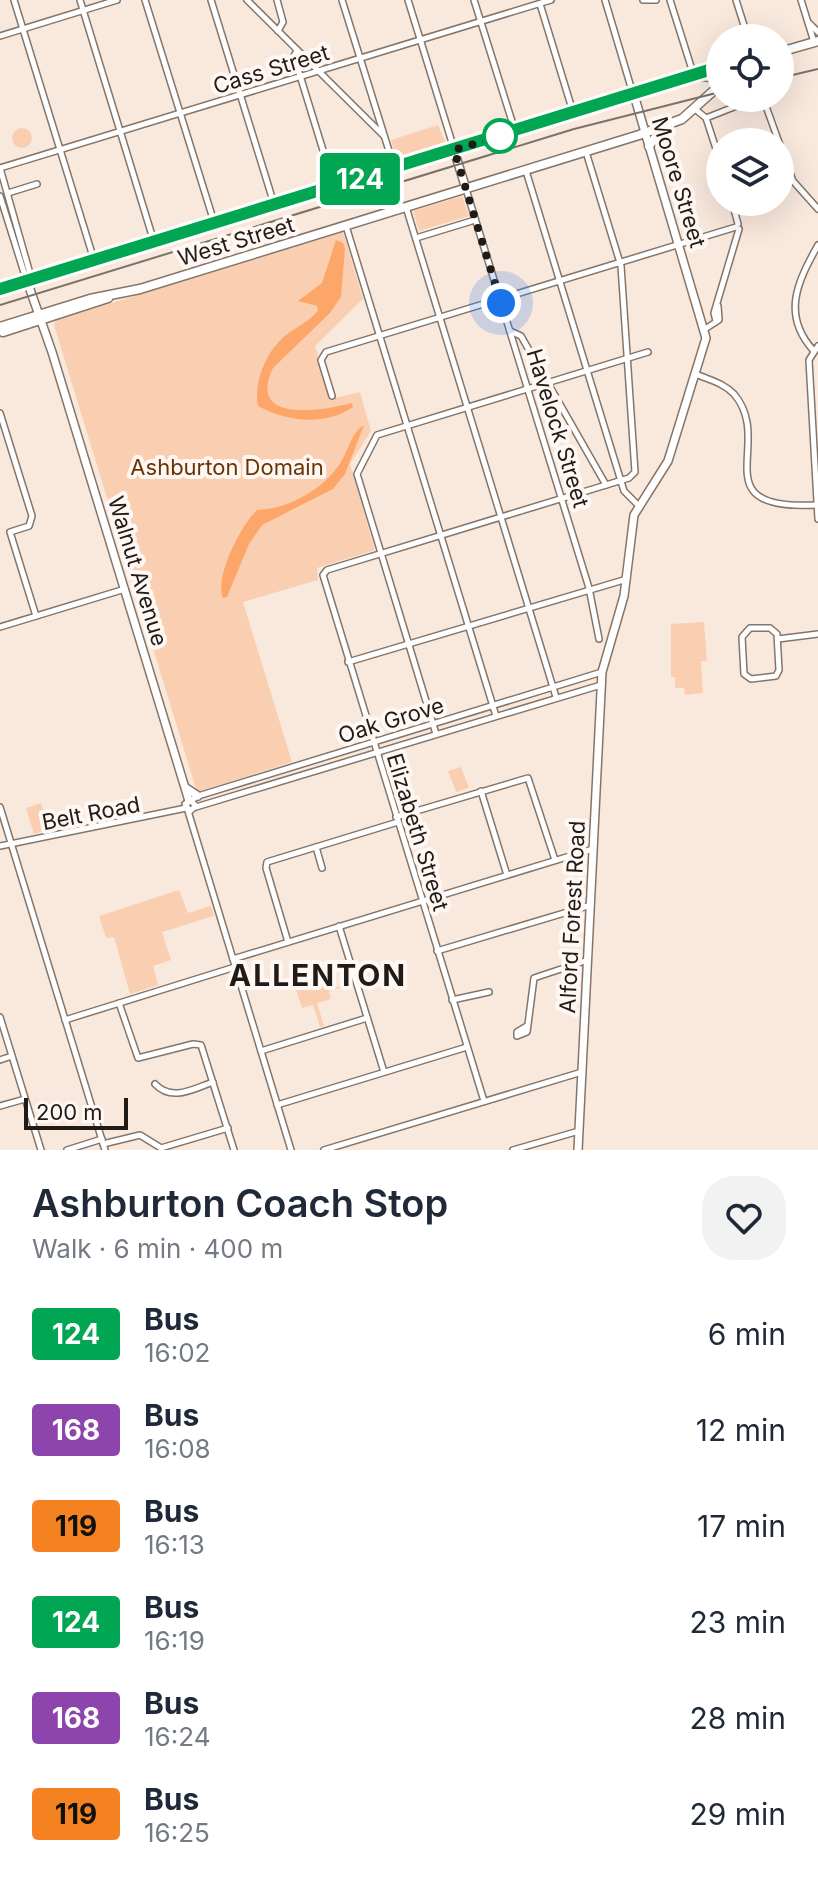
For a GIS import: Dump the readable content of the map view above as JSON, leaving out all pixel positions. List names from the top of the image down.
{
  "streets": {
    "highway": ["West Street"],
    "main road": [
      "Moore Street",
      "Havelock Street",
      "Walnut Avenue",
      "Alford Forest Road"
    ],
    "street": [
      "Cass Street",
      "Oak Grove",
      "Belt Road",
      "Elizabeth Street"
    ]
  },
  "crossings": [
    ["Cass Street", "Havelock Street"],
    ["Cass Street", "Walnut Avenue"],
    ["Moore Street", "West Street"],
    ["West Street", "Havelock Street"],
    ["West Street", "Walnut Avenue"],
    ["Walnut Avenue", "Oak Grove"],
    ["Walnut Avenue", "Belt Road"],
    ["Oak Grove", "Belt Road"],
    ["Oak Grove", "Elizabeth Street"],
    ["Oak Grove", "Alford Forest Road"]
  ],
  "districts": ["ALLENTON"],
  "parks": ["Ashburton Domain"],
  "lines": ["bus line 124"],
  "scale_bar": "200 m",
  "page": {
    "on_map": "124",
    "scale": "200 m",
    "heading": ["Ashburton Coach Stop", "Walk · 6 min · 400 m"],
    "list": [
      {
        "mark": "124",
        "name": "Bus",
        "note": "16:02",
        "value": "6 min"
      },
      {
        "mark": "168",
        "name": "Bus",
        "note": "16:08",
        "value": "12 min"
      },
      {
        "mark": "119",
        "name": "Bus",
        "note": "16:13",
        "value": "17 min"
      },
      {
        "mark": "124",
        "name": "Bus",
        "note": "16:19",
        "value": "23 min"
      },
      {
        "mark": "168",
        "name": "Bus",
        "note": "16:24",
        "value": "28 min"
      },
      {
        "mark": "119",
        "name": "Bus",
        "note": "16:25",
        "value": "29 min"
      }
    ]
  }
}
